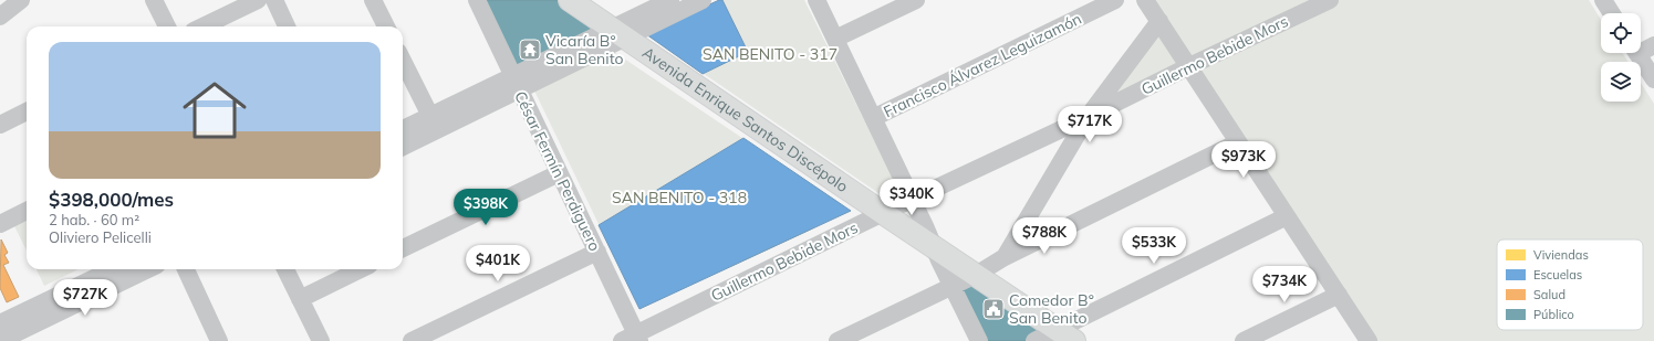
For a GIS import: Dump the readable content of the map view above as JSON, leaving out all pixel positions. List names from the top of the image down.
{
  "streets": {
    "main road": ["Avenida Enrique Santos Discépolo"],
    "street": ["Guillermo Bebide Mors", "Francisco Álvarez Leguizamón", "César Fermín Perdiguero"]
  },
  "crossings": [
    ["Guillermo Bebide Mors", "Avenida Enrique Santos Discépolo"],
    ["Guillermo Bebide Mors", "César Fermín Perdiguero"]
  ],
  "parks": ["SAN BENITO - 317", "SAN BENITO - 318"],
  "places": {
    "temple": ["Vicaría B° San Benito"],
    "public building": ["Comedor B° San Benito"]
  },
  "legend": [
    "Viviendas",
    "Escuelas",
    "Salud",
    "Público"
  ],
  "page": {
    "list": [
      {
        "name": "$398,000/mes",
        "note": "2 hab. · 60 m² · Oliviero Pelicelli"
      }
    ],
    "price": [
      "$717K",
      "$973K",
      "$340K",
      "$398K",
      "$788K",
      "$533K",
      "$401K",
      "$734K",
      "$727K"
    ]
  }
}
